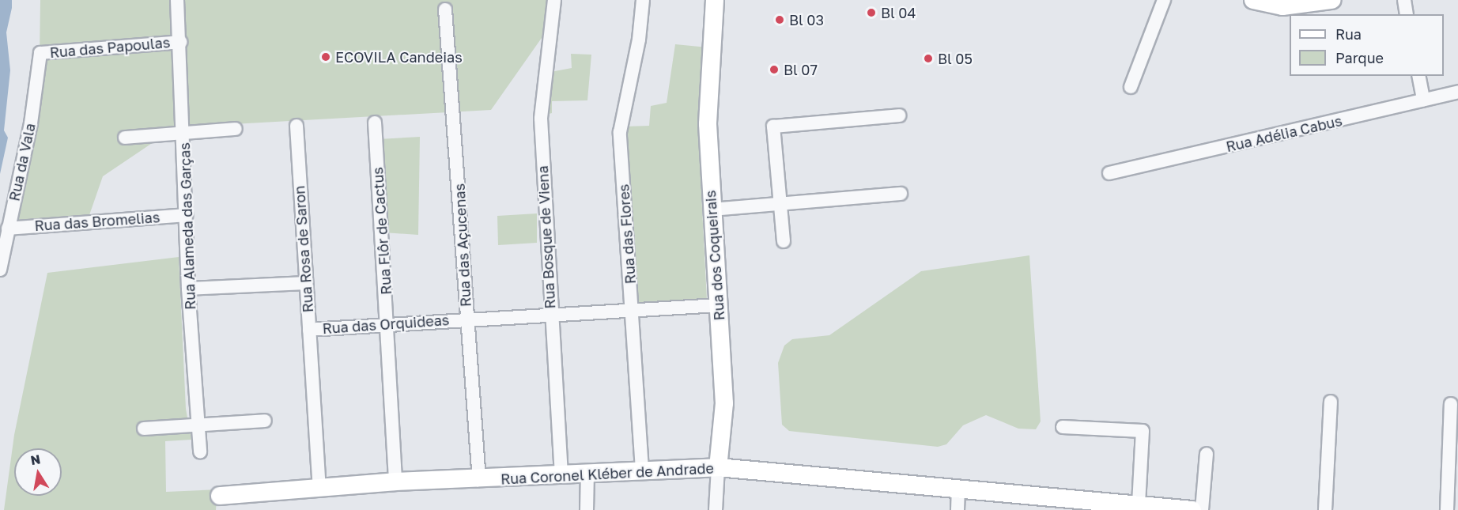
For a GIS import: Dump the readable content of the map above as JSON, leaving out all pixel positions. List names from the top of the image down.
{
  "streets": {
    "main road": ["Rua dos Coqueirais", "Rua Coronel Kléber de Andrade"],
    "street": [
      "Rua das Papoulas",
      "Rua Adélia Cabus",
      "Rua da Vala",
      "Rua das Bromelias",
      "Rua Alameda das Garças",
      "Rua Flôr de Cactus",
      "Rua das Flores",
      "Rua Bosque de Viena",
      "Rua das Açucenas",
      "Rua Rosa de Saron",
      "Rua das Orquideas"
    ]
  },
  "crossings": [
    ["Rua das Papoulas", "Rua da Vala"],
    ["Rua das Papoulas", "Rua Alameda das Garças"],
    ["Rua da Vala", "Rua das Bromelias"],
    ["Rua das Bromelias", "Rua Alameda das Garças"],
    ["Rua Flôr de Cactus", "Rua das Orquideas"],
    ["Rua Flôr de Cactus", "Rua Coronel Kléber de Andrade"],
    ["Rua das Flores", "Rua das Orquideas"],
    ["Rua das Flores", "Rua Coronel Kléber de Andrade"],
    ["Rua Bosque de Viena", "Rua das Orquideas"],
    ["Rua Bosque de Viena", "Rua Coronel Kléber de Andrade"],
    ["Rua das Açucenas", "Rua das Orquideas"],
    ["Rua das Açucenas", "Rua Coronel Kléber de Andrade"],
    ["Rua Rosa de Saron", "Rua das Orquideas"],
    ["Rua Rosa de Saron", "Rua Coronel Kléber de Andrade"],
    ["Rua dos Coqueirais", "Rua das Orquideas"],
    ["Rua dos Coqueirais", "Rua Coronel Kléber de Andrade"]
  ],
  "places": [
    "Bl 04",
    "Bl 03",
    "ECOVILA Candeias",
    "Bl 05",
    "Bl 07"
  ],
  "legend": ["Rua", "Parque"],
  "north": "top"
}
